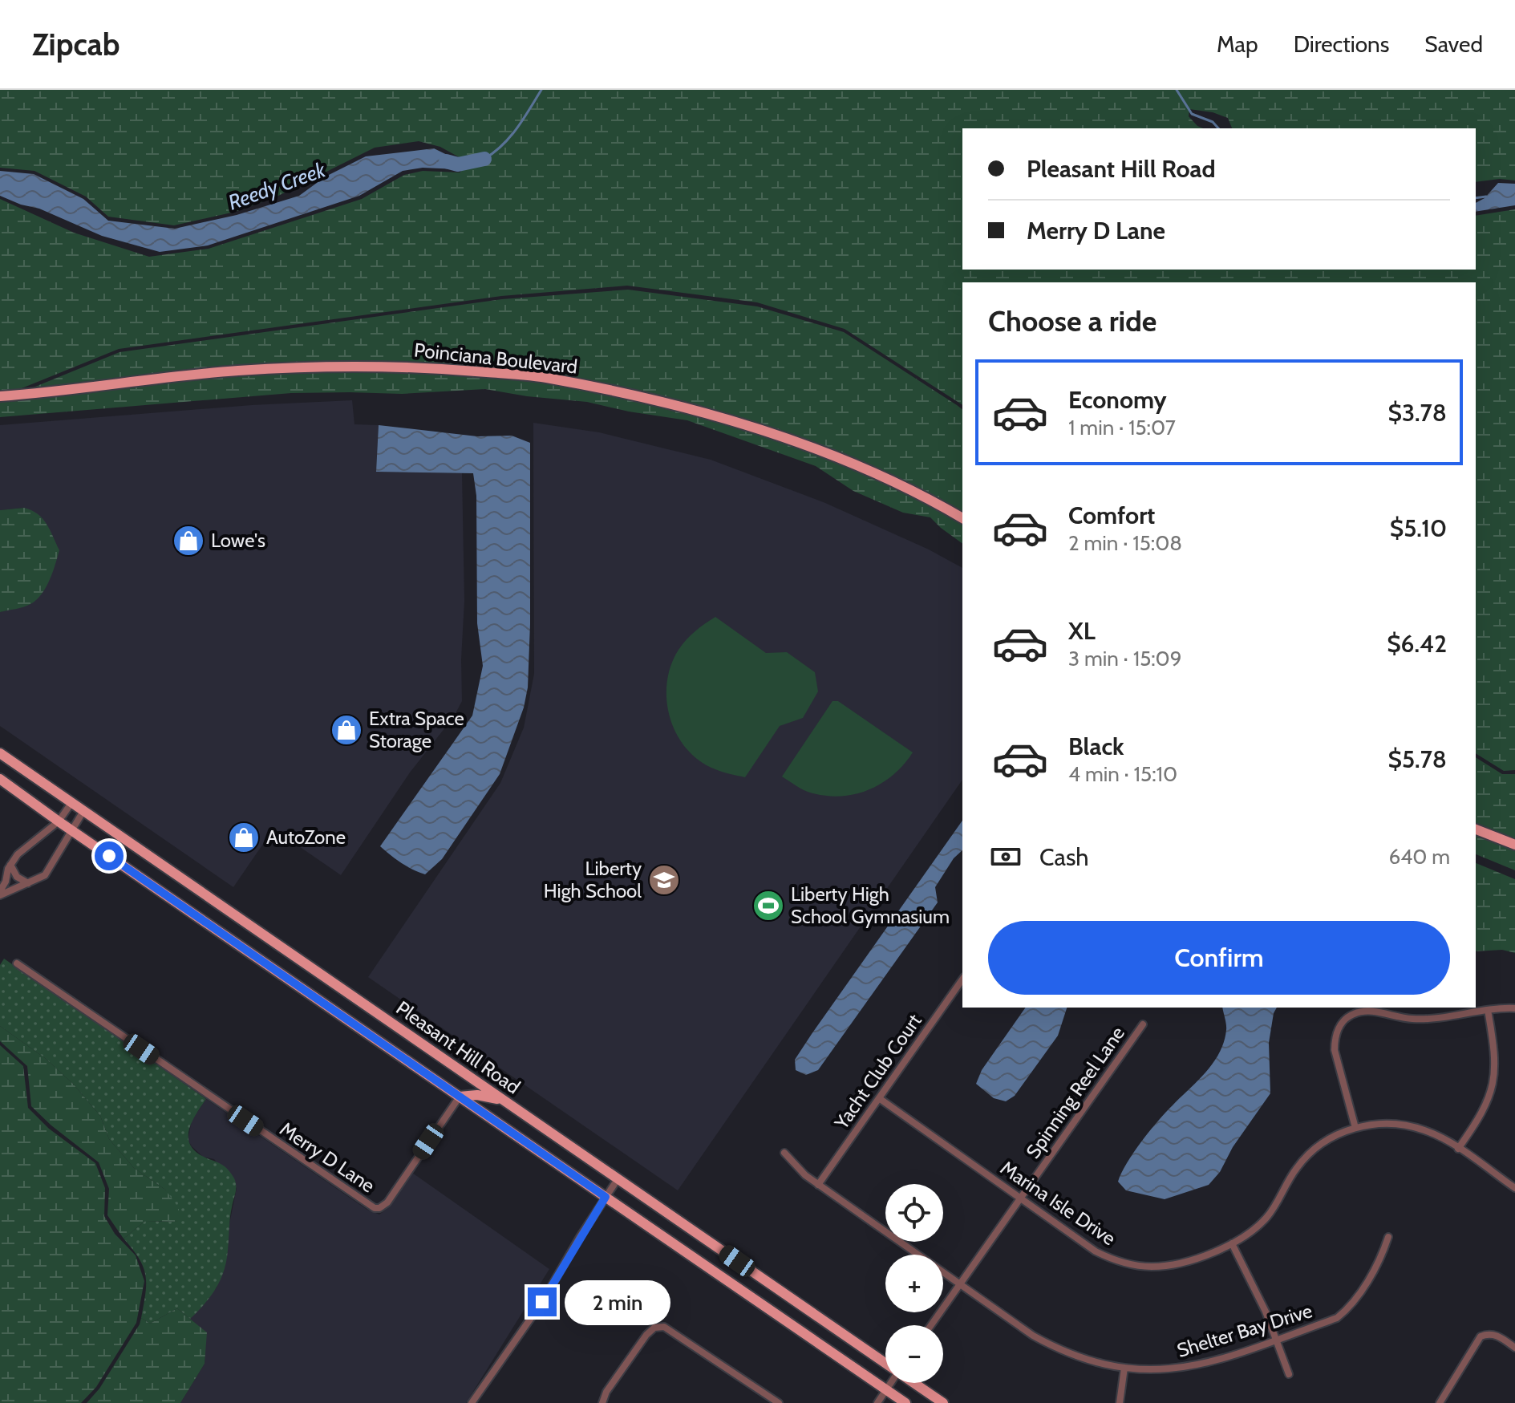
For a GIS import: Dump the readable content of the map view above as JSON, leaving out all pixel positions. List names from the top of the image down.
{
  "streets": {
    "main road": ["Poinciana Boulevard", "Pleasant Hill Road"],
    "street": [
      "Yacht Club Court",
      "Spinning Reel Lane",
      "Merry D Lane",
      "Marina Isle Drive",
      "Shelter Bay Drive"
    ]
  },
  "crossings": [
    ["Pleasant Hill Road", "Merry D Lane"],
    ["Yacht Club Court", "Marina Isle Drive"],
    ["Yacht Club Court", "Shelter Bay Drive"],
    ["Spinning Reel Lane", "Marina Isle Drive"],
    ["Spinning Reel Lane", "Shelter Bay Drive"]
  ],
  "water": ["Reedy Creek"],
  "places": {
    "shop": ["Lowe's", "Extra Space Storage", "AutoZone"],
    "school or university": ["Liberty High School"],
    "sports": ["Liberty High School Gymnasium"]
  },
  "page": {
    "header": "Zipcab",
    "nav": ["Map", "Directions", "Saved"],
    "banner": ["Pleasant Hill Road", "Merry D Lane"],
    "heading": "Choose a ride",
    "list": [
      {
        "name": "Economy",
        "note": "1 min · 15:07",
        "value": "$3.78"
      },
      {
        "name": "Comfort",
        "note": "2 min · 15:08",
        "value": "$5.10"
      },
      {
        "name": "XL",
        "note": "3 min · 15:09",
        "value": "$6.42"
      },
      {
        "name": "Black",
        "note": "4 min · 15:10",
        "value": "$5.78"
      }
    ],
    "pay": ["Cash", "640 m"],
    "buttons": "Confirm",
    "map_buttons": ["+", "−"],
    "bubble": "2 min"
  }
}
